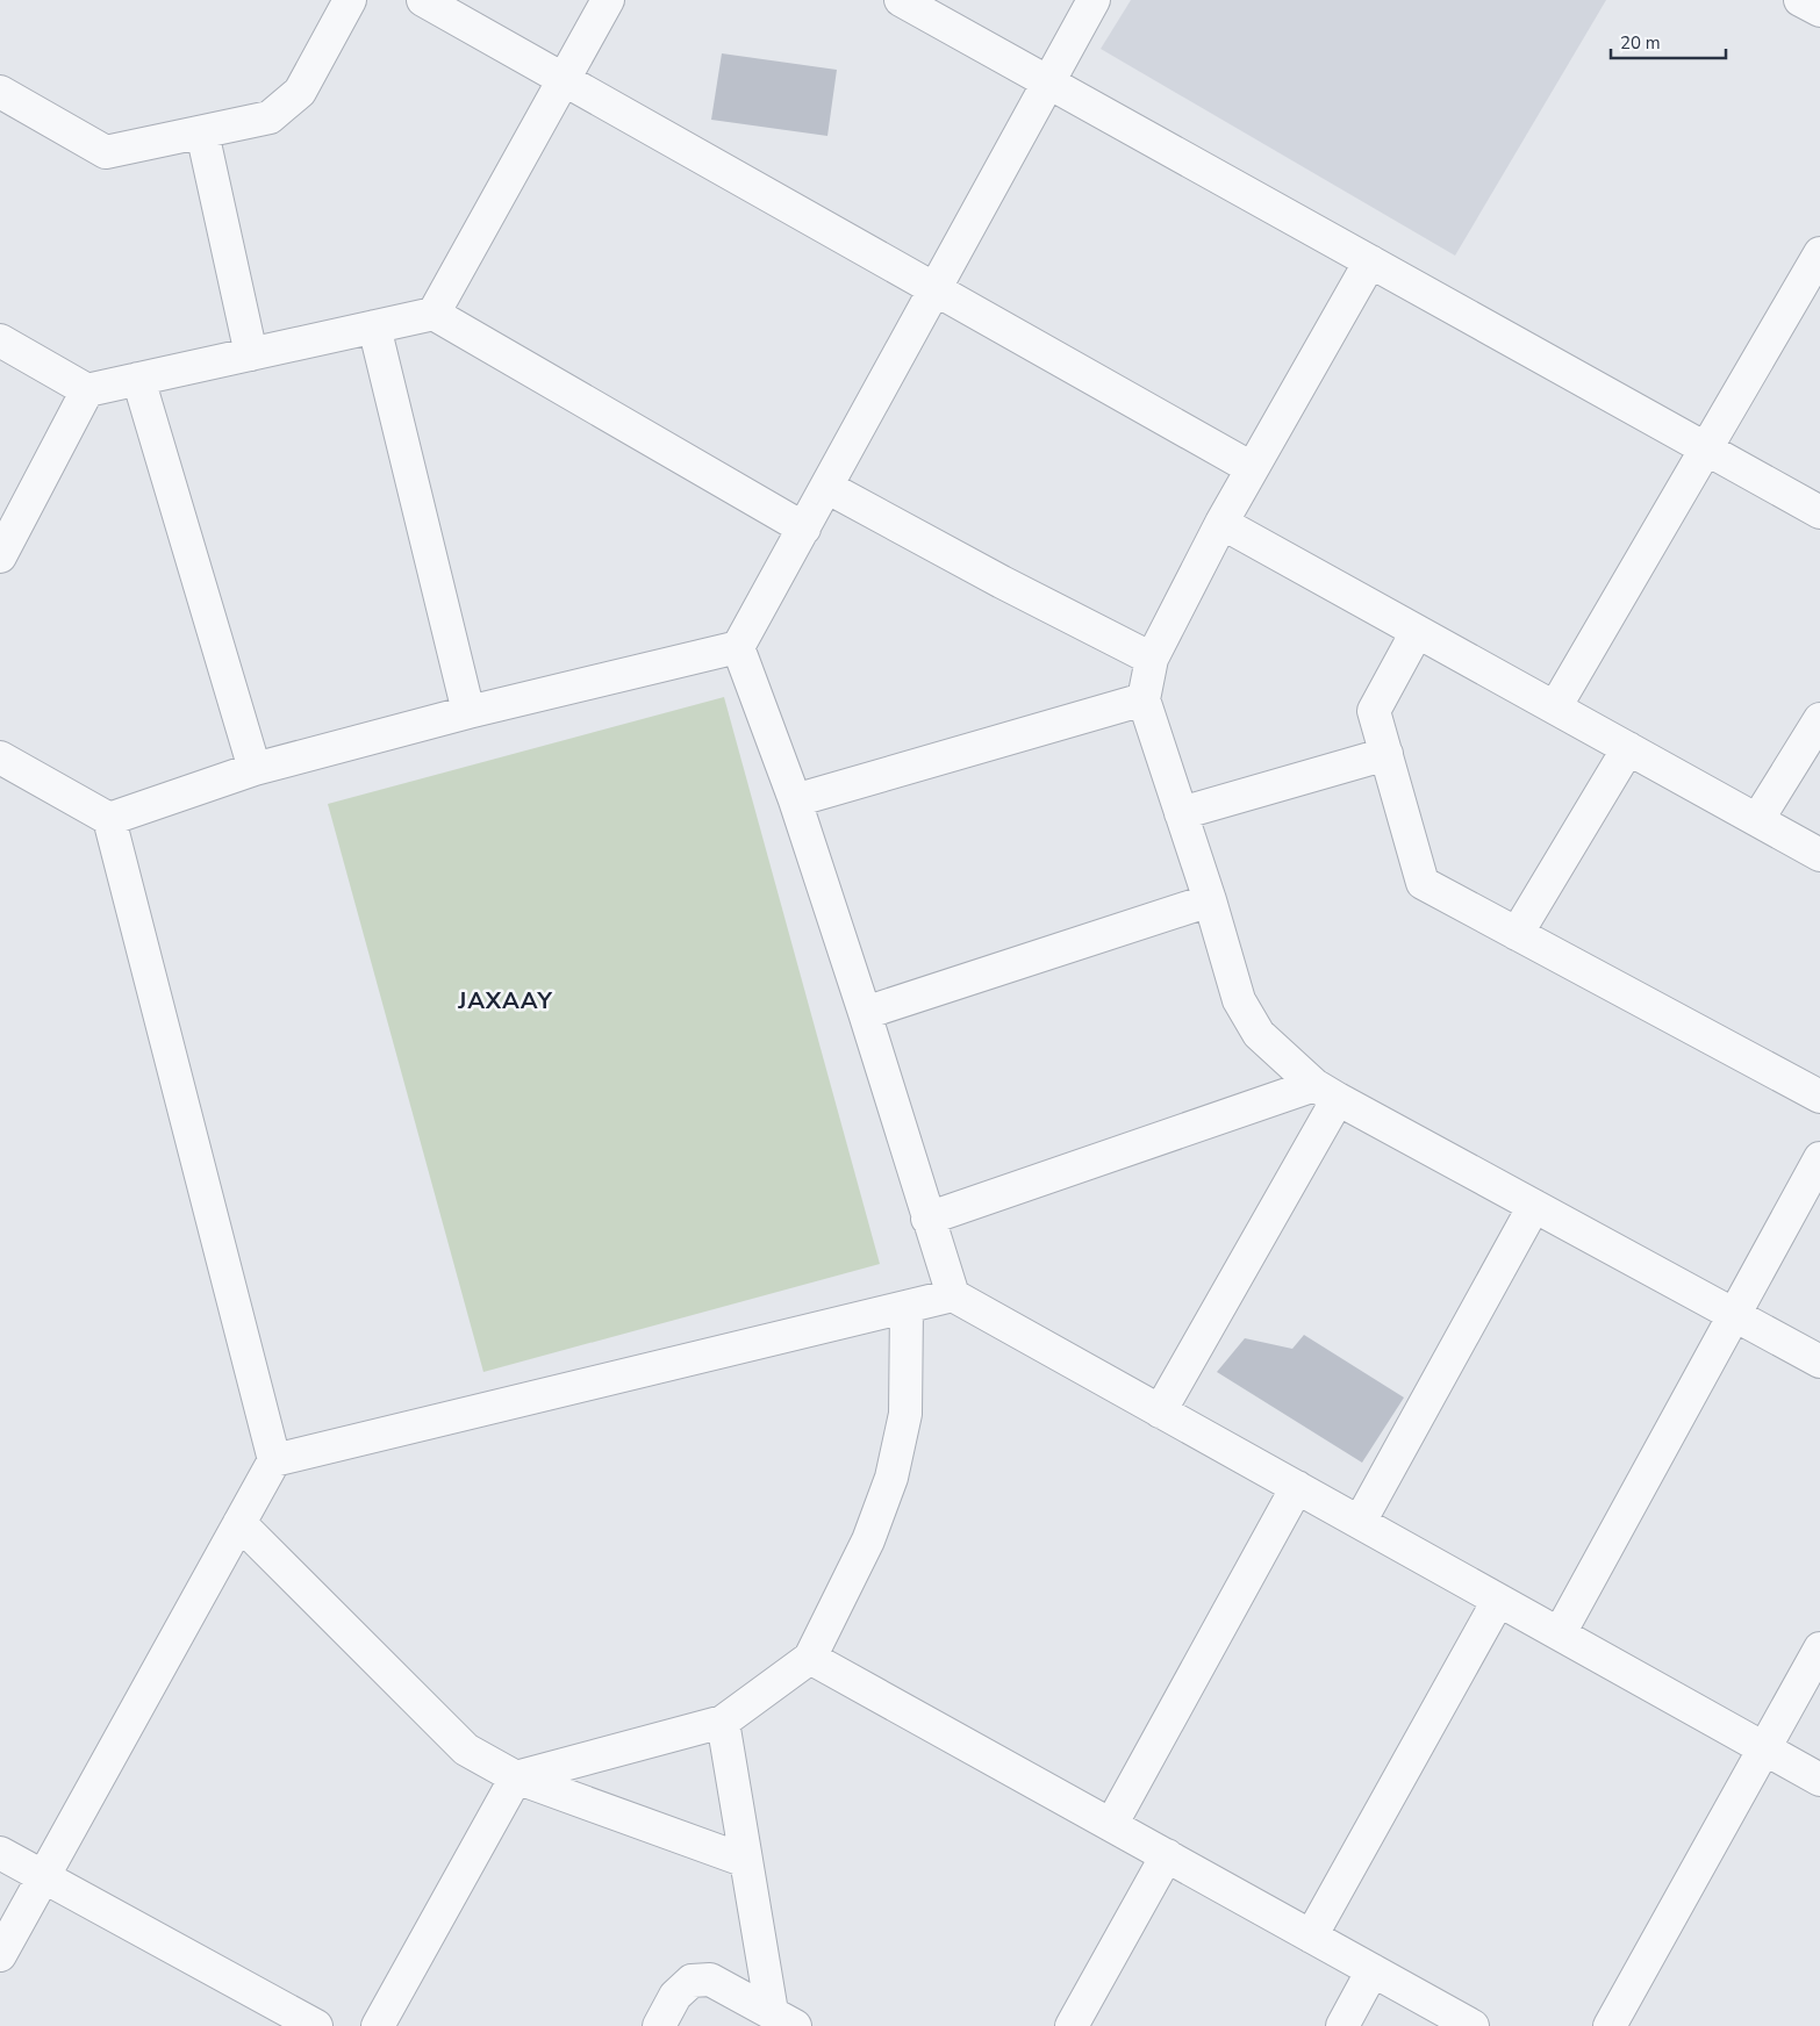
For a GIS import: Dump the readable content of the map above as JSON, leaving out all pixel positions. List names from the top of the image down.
{
  "districts": ["JAXAAY"],
  "scale_bar": "20 m"
}
